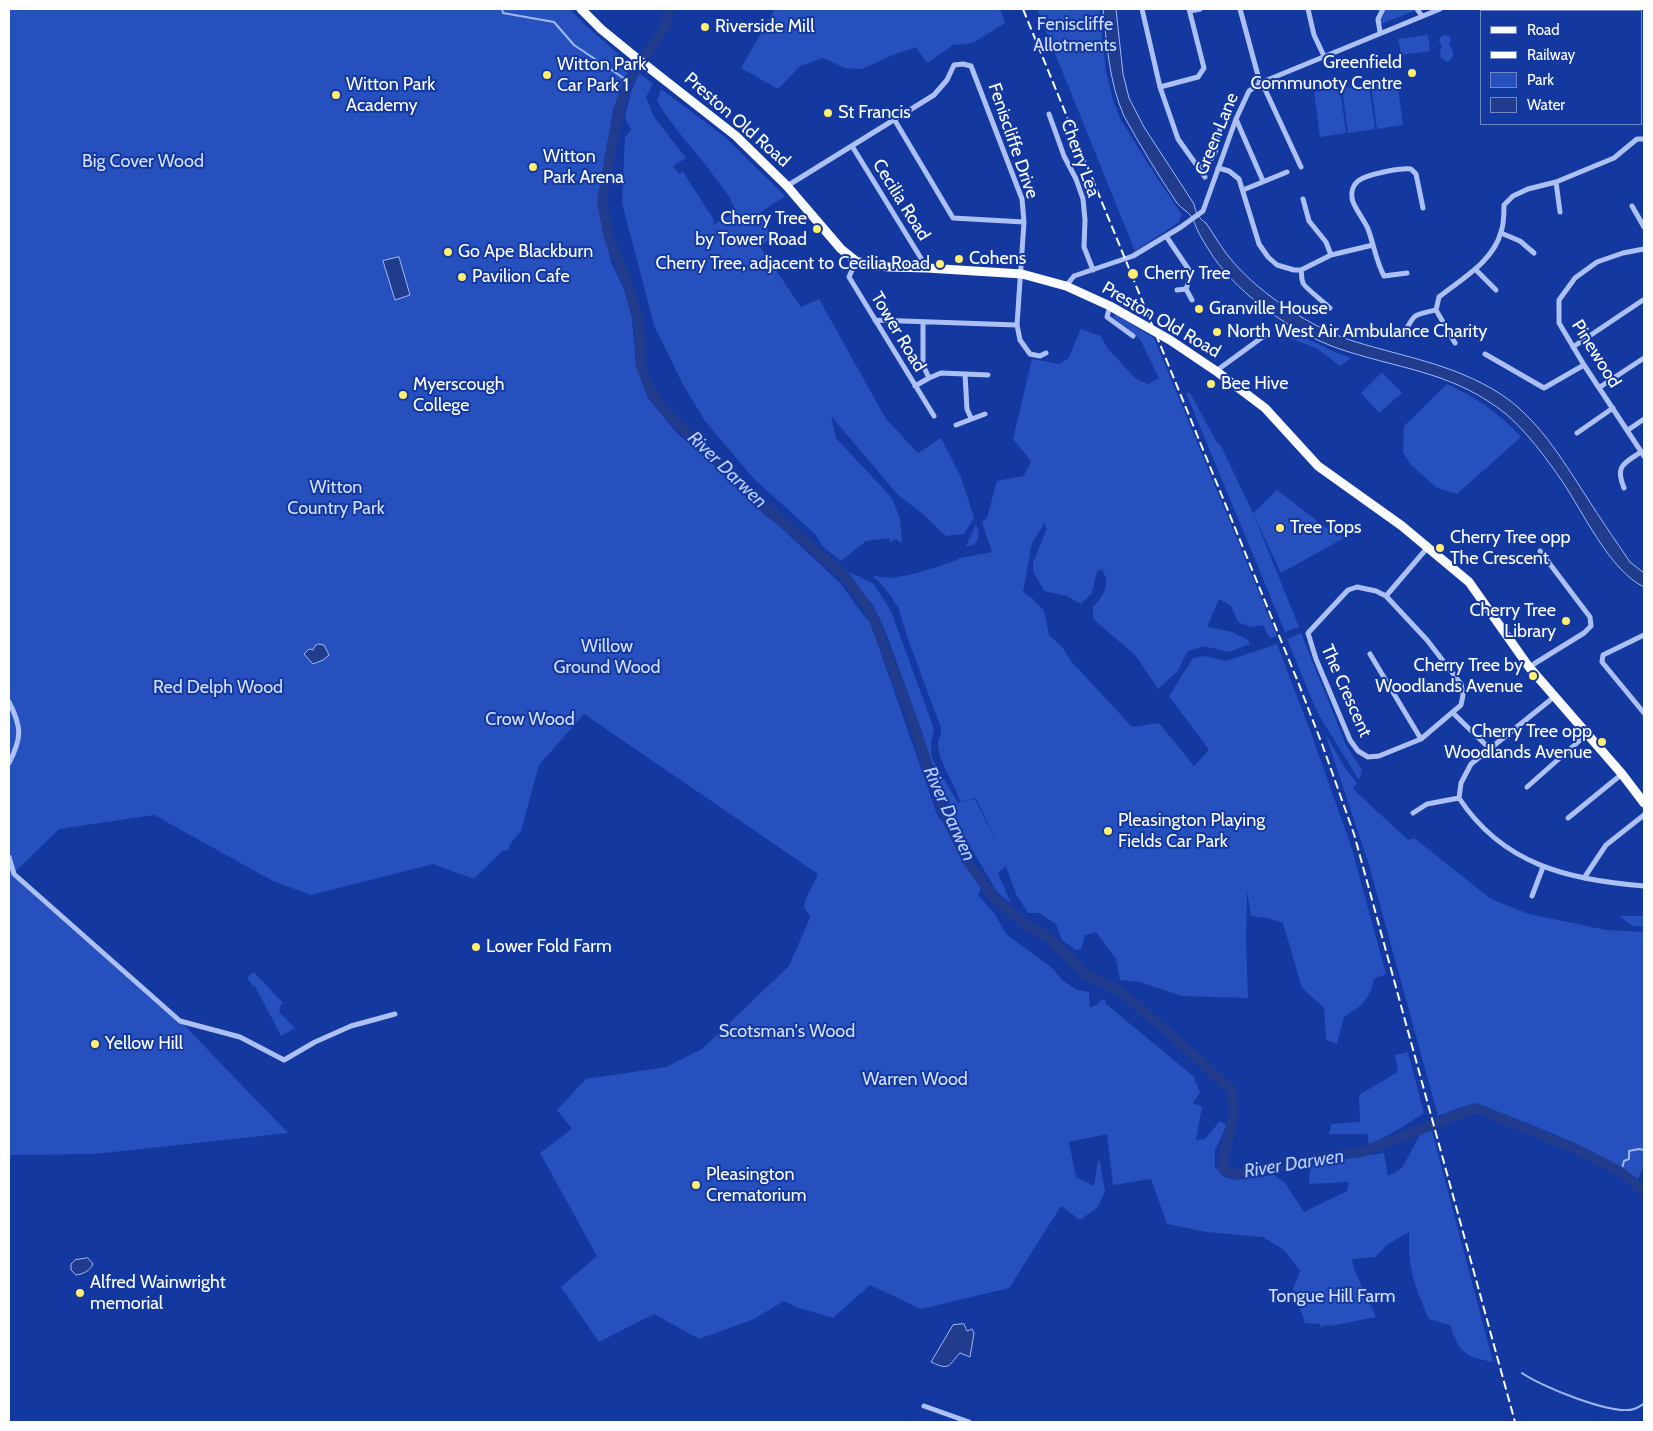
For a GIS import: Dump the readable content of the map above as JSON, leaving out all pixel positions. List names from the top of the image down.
{
  "streets": {
    "main road": ["Preston Old Road"],
    "street": [
      "Green Lane",
      "Feniscliffe Drive",
      "Cherry Lea",
      "Cecilia Road",
      "Tower Road",
      "Pinewood",
      "The Crescent"
    ]
  },
  "crossings": [
    ["Preston Old Road", "Feniscliffe Drive"],
    ["Preston Old Road", "Cecilia Road"],
    ["Preston Old Road", "Tower Road"]
  ],
  "water": ["River Darwen"],
  "parks": [
    "Feniscliffe Allotments",
    "Big Cover Wood",
    "Witton Country Park",
    "Willow Ground Wood",
    "Red Delph Wood",
    "Crow Wood",
    "Scotsman's Wood",
    "Warren Wood",
    "Tongue Hill Farm"
  ],
  "places": [
    "Riverside Mill",
    "Greenfield Communoty Centre",
    "Witton Park Car Park 1",
    "Witton Park Academy",
    "St Francis",
    "Witton Park Arena",
    "Cherry Tree by Tower Road",
    "Go Ape Blackburn",
    "Cohens",
    "Cherry Tree, adjacent to Cecilia Road",
    "Cherry Tree",
    "Pavilion Cafe",
    "Granville House",
    "North West Air Ambulance Charity",
    "Bee Hive",
    "Myerscough College",
    "Tree Tops",
    "Cherry Tree opp The Crescent",
    "Cherry Tree Library",
    "Cherry Tree by Woodlands Avenue",
    "Cherry Tree opp Woodlands Avenue",
    "Pleasington Playing Fields Car Park",
    "Lower Fold Farm",
    "Yellow Hill",
    "Pleasington Crematorium",
    "Alfred Wainwright memorial"
  ],
  "legend": [
    "Road",
    "Railway",
    "Park",
    "Water"
  ]
}
